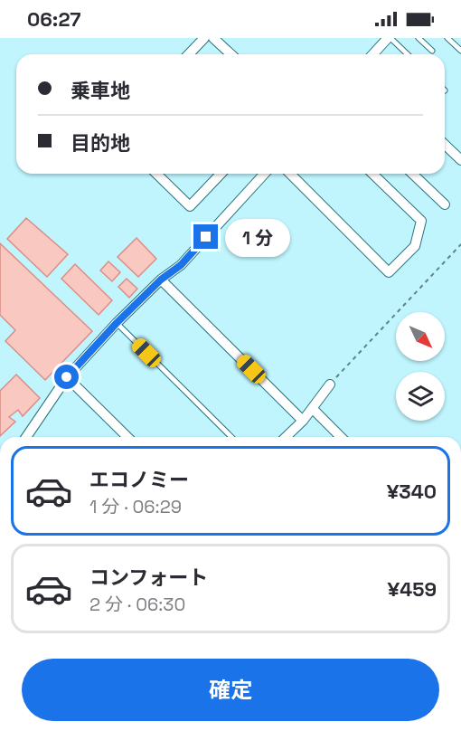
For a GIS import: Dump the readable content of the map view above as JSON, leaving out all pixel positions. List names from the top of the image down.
{
  "north": "bottom right",
  "page": {
    "status": "06:27",
    "banner": ["乗車地", "目的地"],
    "bubble": "1 分",
    "list": [
      {
        "name": "エコノミー",
        "note": "1 分 · 06:29",
        "value": "¥340"
      },
      {
        "name": "コンフォート",
        "note": "2 分 · 06:30",
        "value": "¥459"
      }
    ],
    "buttons": "確定"
  }
}
